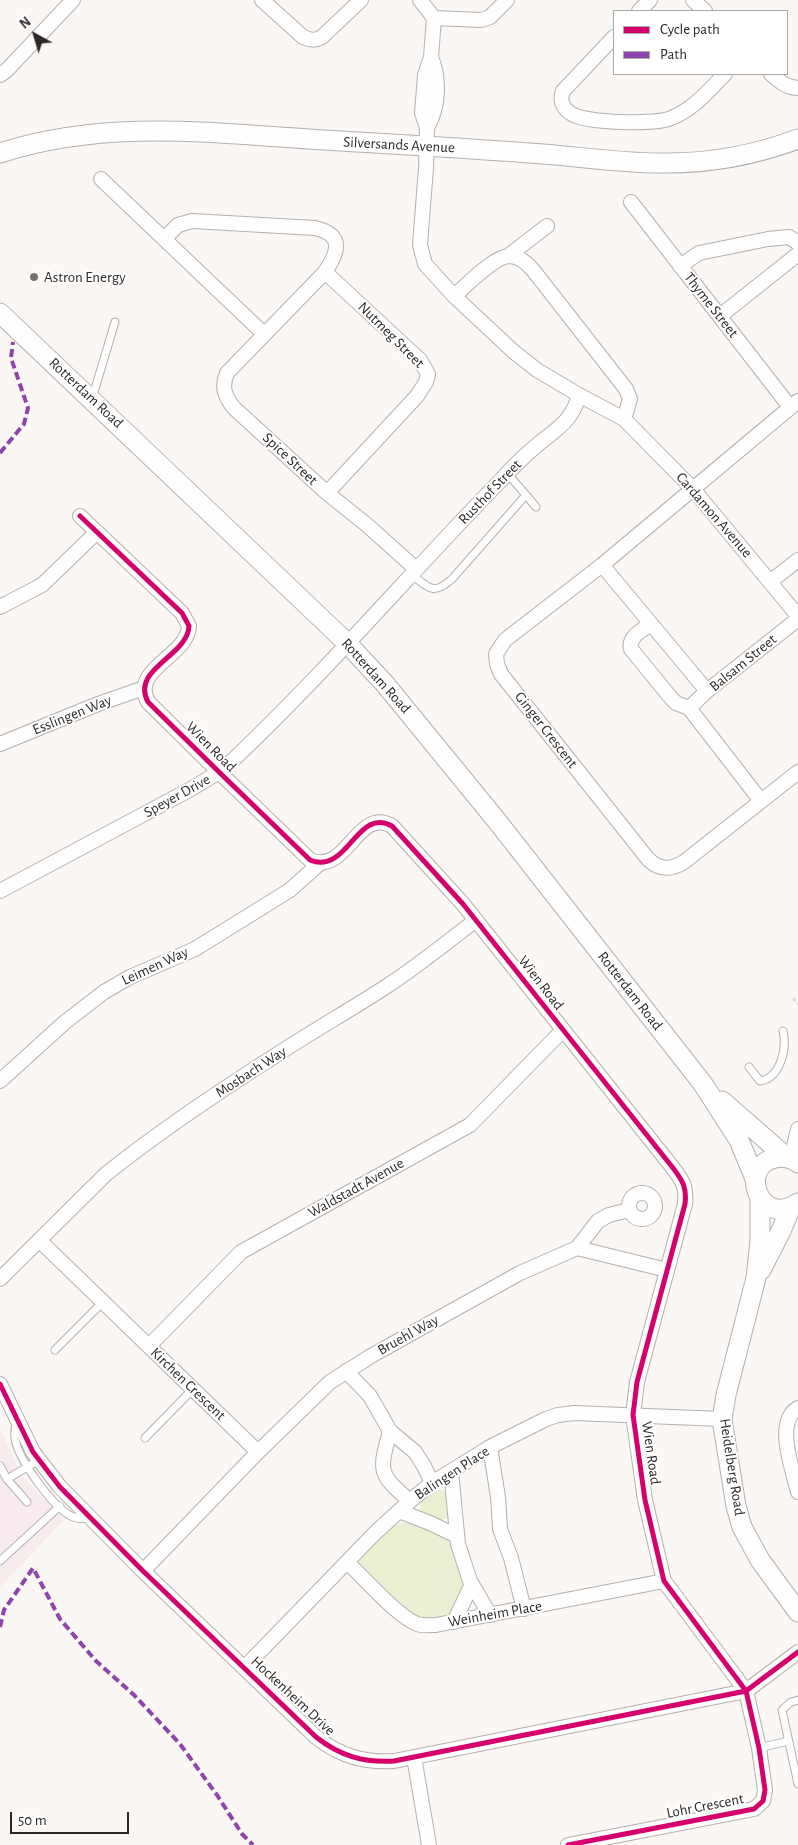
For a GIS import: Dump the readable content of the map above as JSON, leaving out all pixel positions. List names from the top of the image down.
{
  "streets": {
    "street": [
      "Silversands Avenue",
      "Thyme Street",
      "Nutmeg Street",
      "Rotterdam Road",
      "Spice Street",
      "Rusthof Street",
      "Cardamon Avenue",
      "Balsam Street",
      "Esslingen Way",
      "Ginger Crescent",
      "Wien Road",
      "Speyer Drive",
      "Leimen Way",
      "Mosbach Way",
      "Waldstadt Avenue",
      "Bruehl Way",
      "Kirchen Crescent",
      "Heidelberg Road",
      "Balingen Place",
      "Weinheim Place",
      "Hockenheim Drive",
      "Lohr Crescent"
    ]
  },
  "crossings": [
    ["Silversands Avenue", "Cardamon Avenue"],
    ["Thyme Street", "Ginger Crescent"],
    ["Nutmeg Street", "Spice Street"],
    ["Rotterdam Road", "Speyer Drive"],
    ["Rotterdam Road", "Heidelberg Road"],
    ["Spice Street", "Rusthof Street"],
    ["Rusthof Street", "Cardamon Avenue"],
    ["Rusthof Street", "Speyer Drive"],
    ["Cardamon Avenue", "Balsam Street"],
    ["Cardamon Avenue", "Ginger Crescent"],
    ["Esslingen Way", "Wien Road"],
    ["Wien Road", "Speyer Drive"],
    ["Wien Road", "Leimen Way"],
    ["Wien Road", "Mosbach Way"],
    ["Wien Road", "Waldstadt Avenue"],
    ["Wien Road", "Balingen Place"],
    ["Wien Road", "Weinheim Place"],
    ["Wien Road", "Hockenheim Drive"],
    ["Wien Road", "Lohr Crescent"],
    ["Mosbach Way", "Kirchen Crescent"],
    ["Waldstadt Avenue", "Kirchen Crescent"],
    ["Bruehl Way", "Kirchen Crescent"],
    ["Heidelberg Road", "Balingen Place"],
    ["Balingen Place", "Weinheim Place"],
    ["Balingen Place", "Hockenheim Drive"],
    ["Hockenheim Drive", "Lohr Crescent"]
  ],
  "places": ["Astron Energy"],
  "legend": ["Cycle path", "Path"],
  "scale_bar": "50 m",
  "north": "top left"
}
